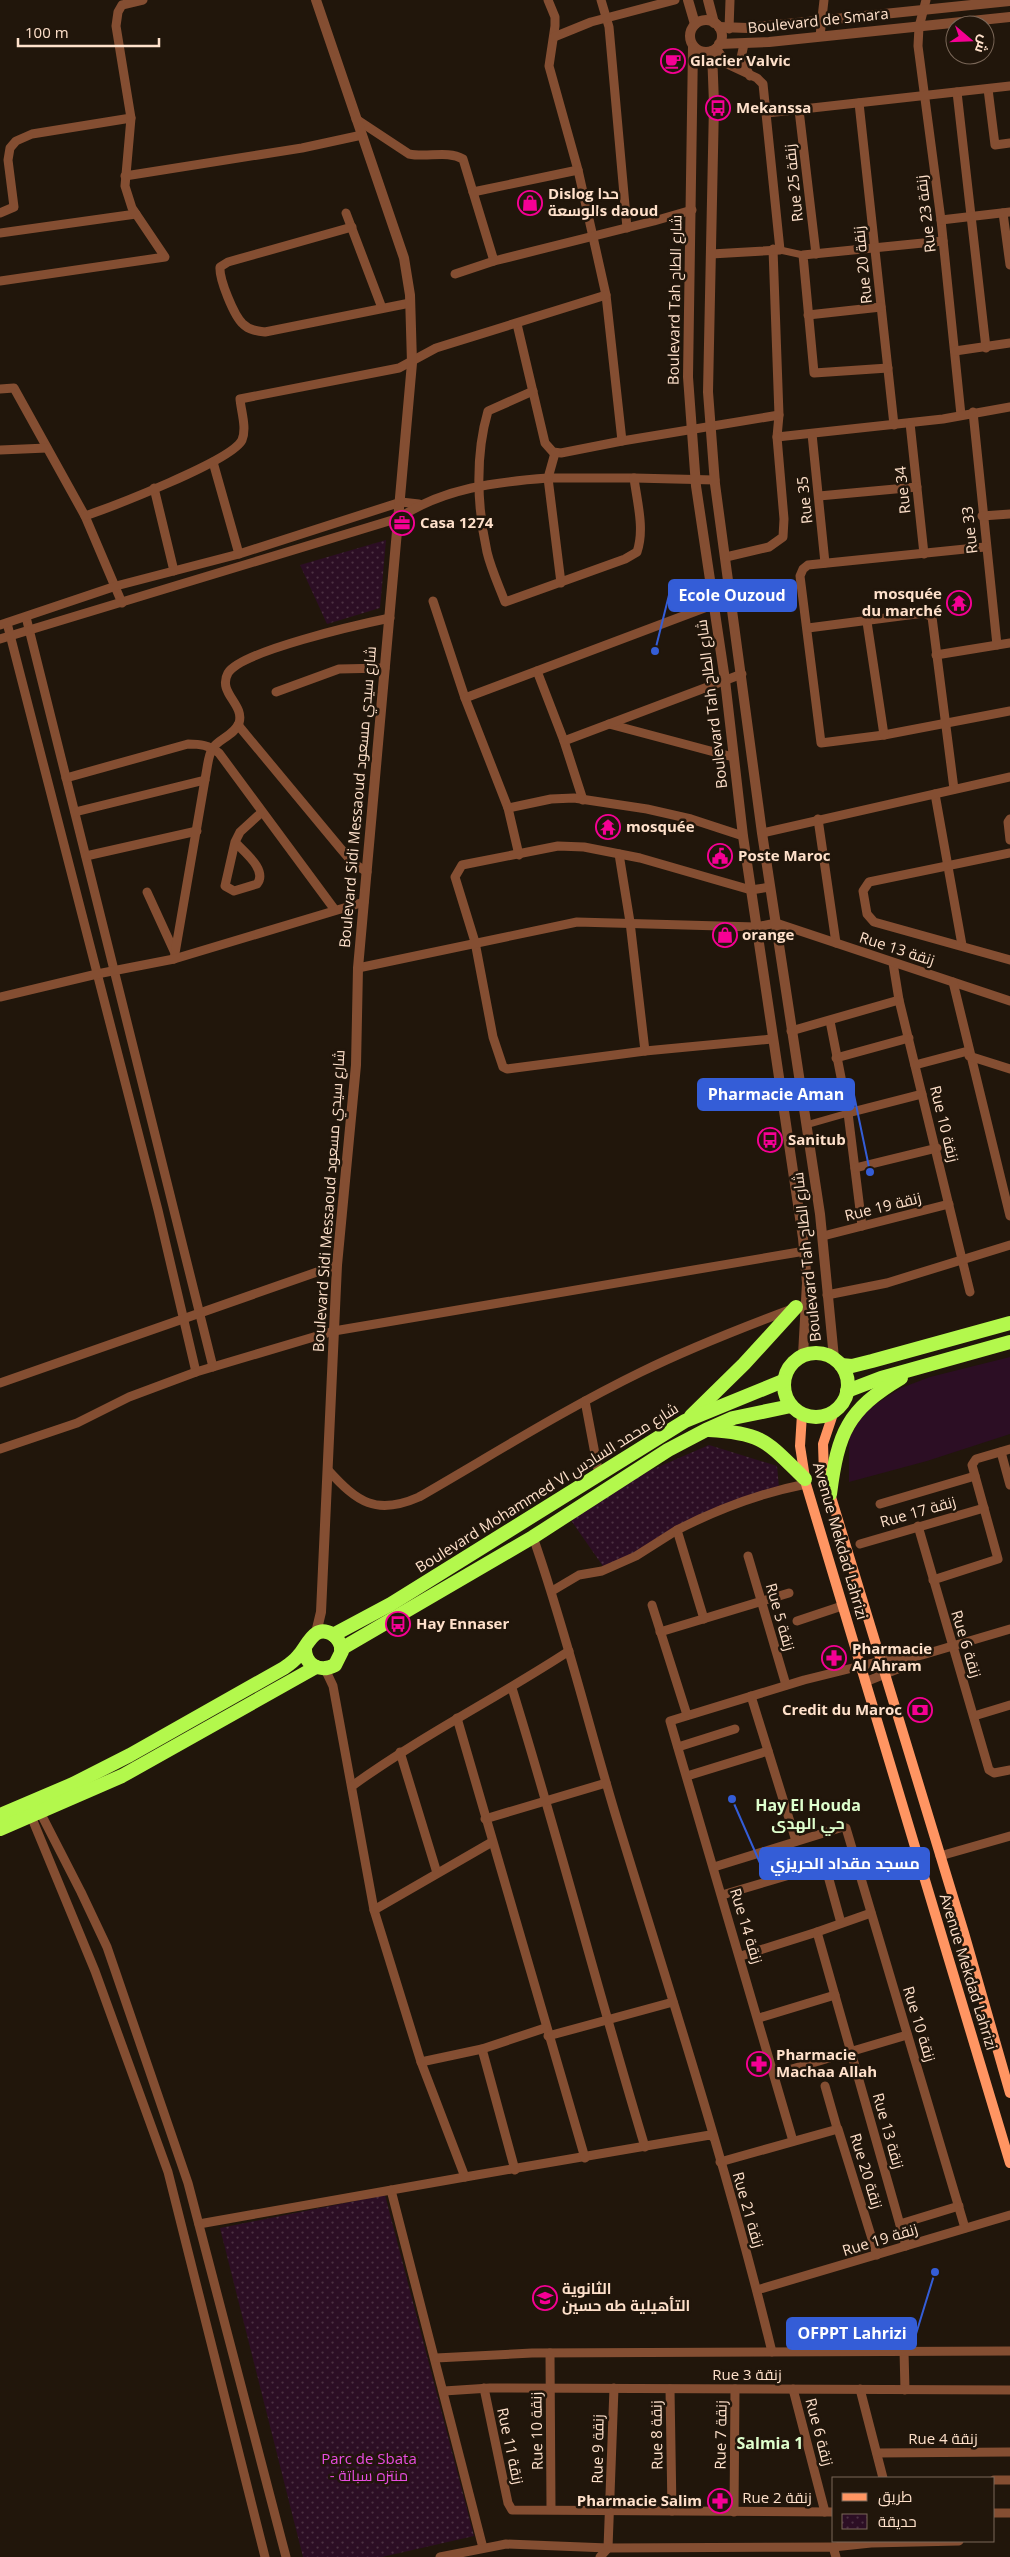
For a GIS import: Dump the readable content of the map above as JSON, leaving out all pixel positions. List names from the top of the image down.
{
  "streets": {
    "highway": ["Boulevard Mohammed VI شارع محمد السادس"],
    "main road": ["Avenue Mekdad Lahrizi"],
    "street": [
      "Boulevard de Smara",
      "Rue 25 زنقة",
      "Rue 23 زنقة",
      "Rue 20 زنقة",
      "Boulevard Tah شارع الطاح",
      "Rue 34",
      "Rue 35",
      "Rue 33",
      "Boulevard Sidi Messaoud شارع سيدي مسعود",
      "Rue 13 زنقة",
      "Rue 10 زنقة",
      "Rue 19 زنقة",
      "Rue 17 زنقة",
      "Rue 5 زنقة",
      "Rue 6 زنقة",
      "Rue 14 زنقة",
      "Rue 21 زنقة",
      "Rue 3 زنقة",
      "Rue 8 زنقة",
      "Rue 7 زنقة",
      "Rue 4 زنقة",
      "Rue 11 زنقة",
      "Rue 9 زنقة",
      "Rue 2 زنقة"
    ]
  },
  "crossings": [
    ["Boulevard de Smara", "Rue 23 زنقة"],
    ["Boulevard de Smara", "Boulevard Tah شارع الطاح"],
    ["Rue 20 زنقة", "Rue 19 زنقة"],
    ["Rue 20 زنقة", "Rue 14 زنقة"],
    ["Rue 20 زنقة", "Rue 21 زنقة"],
    ["Boulevard Tah شارع الطاح", "Rue 13 زنقة"],
    ["Boulevard Tah شارع الطاح", "Rue 19 زنقة"],
    ["Boulevard Tah شارع الطاح", "Boulevard Mohammed VI شارع محمد السادس"],
    ["Boulevard Tah شارع الطاح", "Avenue Mekdad Lahrizi"],
    ["Boulevard Sidi Messaoud شارع سيدي مسعود", "Boulevard Mohammed VI شارع محمد السادس"],
    ["Rue 13 زنقة", "Rue 10 زنقة"],
    ["Rue 13 زنقة", "Rue 19 زنقة"],
    ["Rue 10 زنقة", "Rue 19 زنقة"],
    ["Rue 10 زنقة", "Rue 3 زنقة"],
    ["Rue 10 زنقة", "Rue 2 زنقة"],
    ["Rue 19 زنقة", "Rue 21 زنقة"],
    ["Boulevard Mohammed VI شارع محمد السادس", "Avenue Mekdad Lahrizi"],
    ["Rue 17 زنقة", "Rue 6 زنقة"],
    ["Rue 6 زنقة", "Rue 3 زنقة"],
    ["Rue 6 زنقة", "Rue 2 زنقة"],
    ["Rue 3 زنقة", "Rue 8 زنقة"],
    ["Rue 3 زنقة", "Rue 7 زنقة"],
    ["Rue 3 زنقة", "Rue 11 زنقة"],
    ["Rue 3 زنقة", "Rue 9 زنقة"],
    ["Rue 8 زنقة", "Rue 2 زنقة"],
    ["Rue 7 زنقة", "Rue 2 زنقة"],
    ["Rue 11 زنقة", "Rue 2 زنقة"],
    ["Rue 9 زنقة", "Rue 2 زنقة"]
  ],
  "districts": ["Hay El Houda حي الهدى", "Salmia 1"],
  "parks": ["Parc de Sbata - منتزه سباتة"],
  "places": {
    "cafe": ["Glacier Valvic"],
    "bus stop": ["Mekanssa", "Sanitub", "Hay Ennaser"],
    "shop": ["Dislog حدا الوسعةs daoud", "orange"],
    "office": ["Casa 1274"],
    "temple": ["mosquée du marché", "mosquée"],
    "other": [
      "Ecole Ouzoud",
      "Pharmacie Aman",
      "مسجد مقداد الحريزي",
      "OFPPT Lahrizi"
    ],
    "public building": ["Poste Maroc"],
    "pharmacy": ["Pharmacie Al Ahram", "Pharmacie Machaa Allah", "Pharmacie Salim"],
    "bank": ["Credit du Maroc"],
    "school or university": ["الثانوية التأهيلية طه حسين"]
  },
  "legend": ["طريق", "حديقة"],
  "scale_bar": "100 m",
  "north": "right"
}
